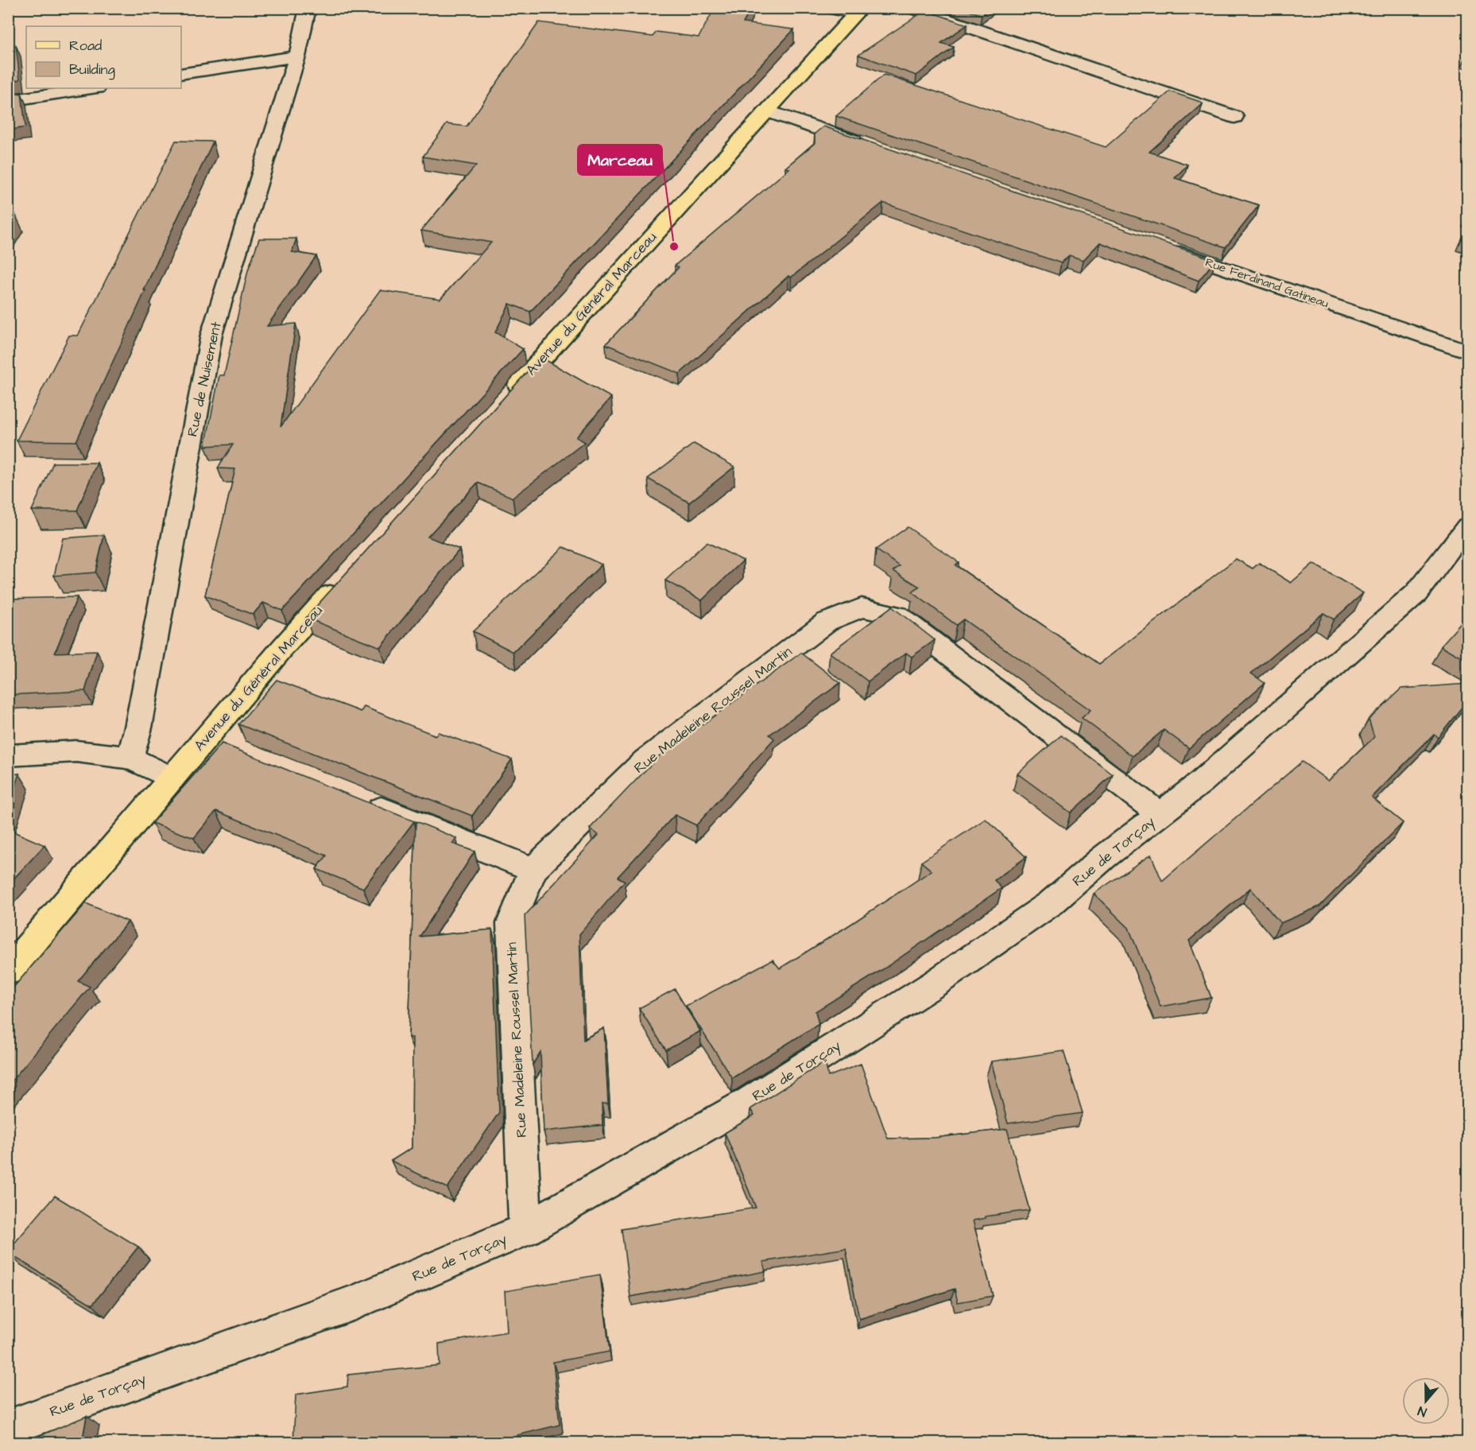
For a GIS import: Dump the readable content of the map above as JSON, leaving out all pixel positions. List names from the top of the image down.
{
  "streets": {
    "main road": ["Avenue du Général Marceau"],
    "street": [
      "Rue Ferdinand Gatineau",
      "Rue de Nuisement",
      "Rue Madeleine Roussel Martin",
      "Rue de Torçay"
    ]
  },
  "crossings": [
    ["Rue Madeleine Roussel Martin", "Rue de Torçay"]
  ],
  "places": ["Marceau"],
  "legend": ["Road", "Building"],
  "north": "bottom"
}
